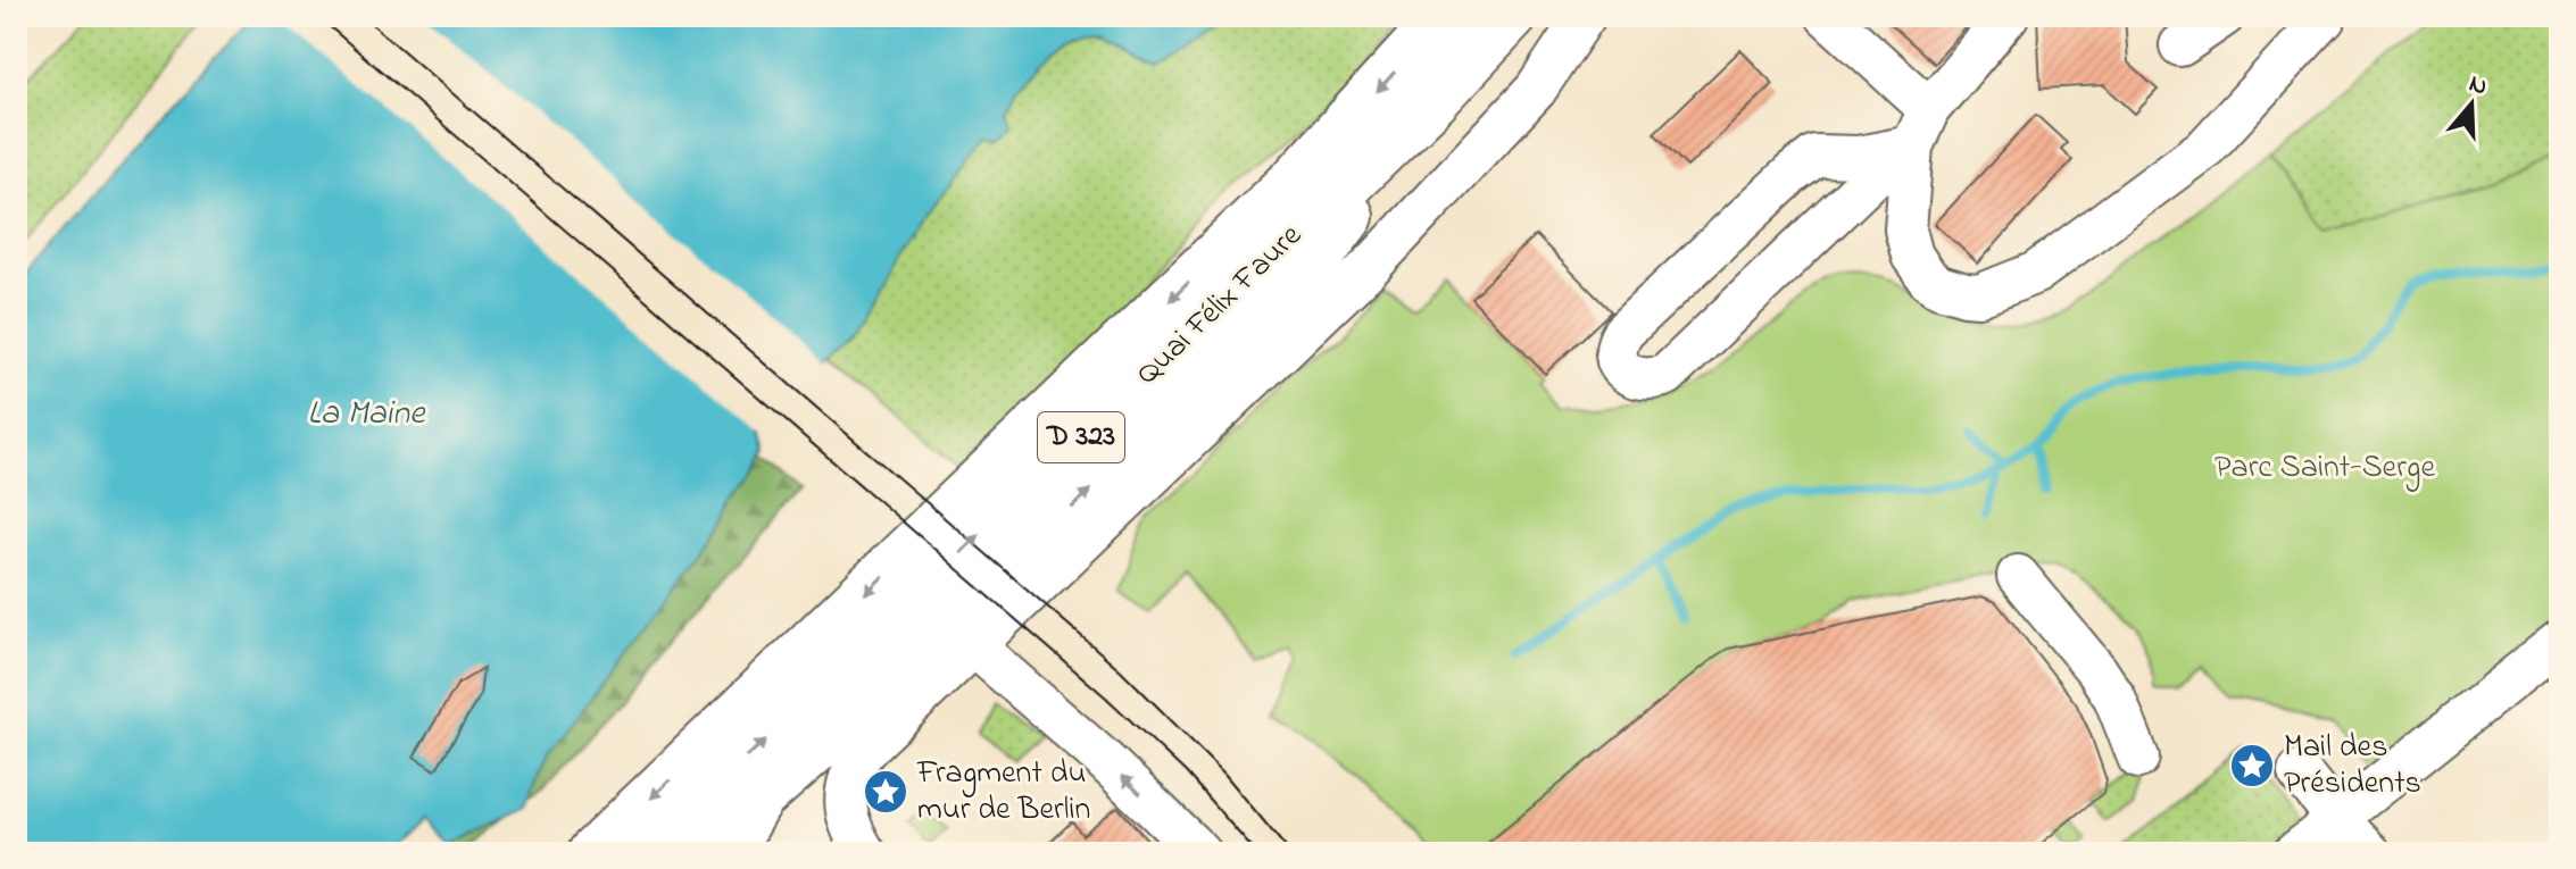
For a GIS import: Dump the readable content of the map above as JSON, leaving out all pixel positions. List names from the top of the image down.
{
  "streets": {
    "highway": ["Quai Félix Faure", "D 323"]
  },
  "water": ["La Maine"],
  "parks": ["Parc Saint-Serge"],
  "places": {
    "place": ["Mail des Présidents", "Fragment du mur de Berlin"]
  },
  "north": "top"
}
